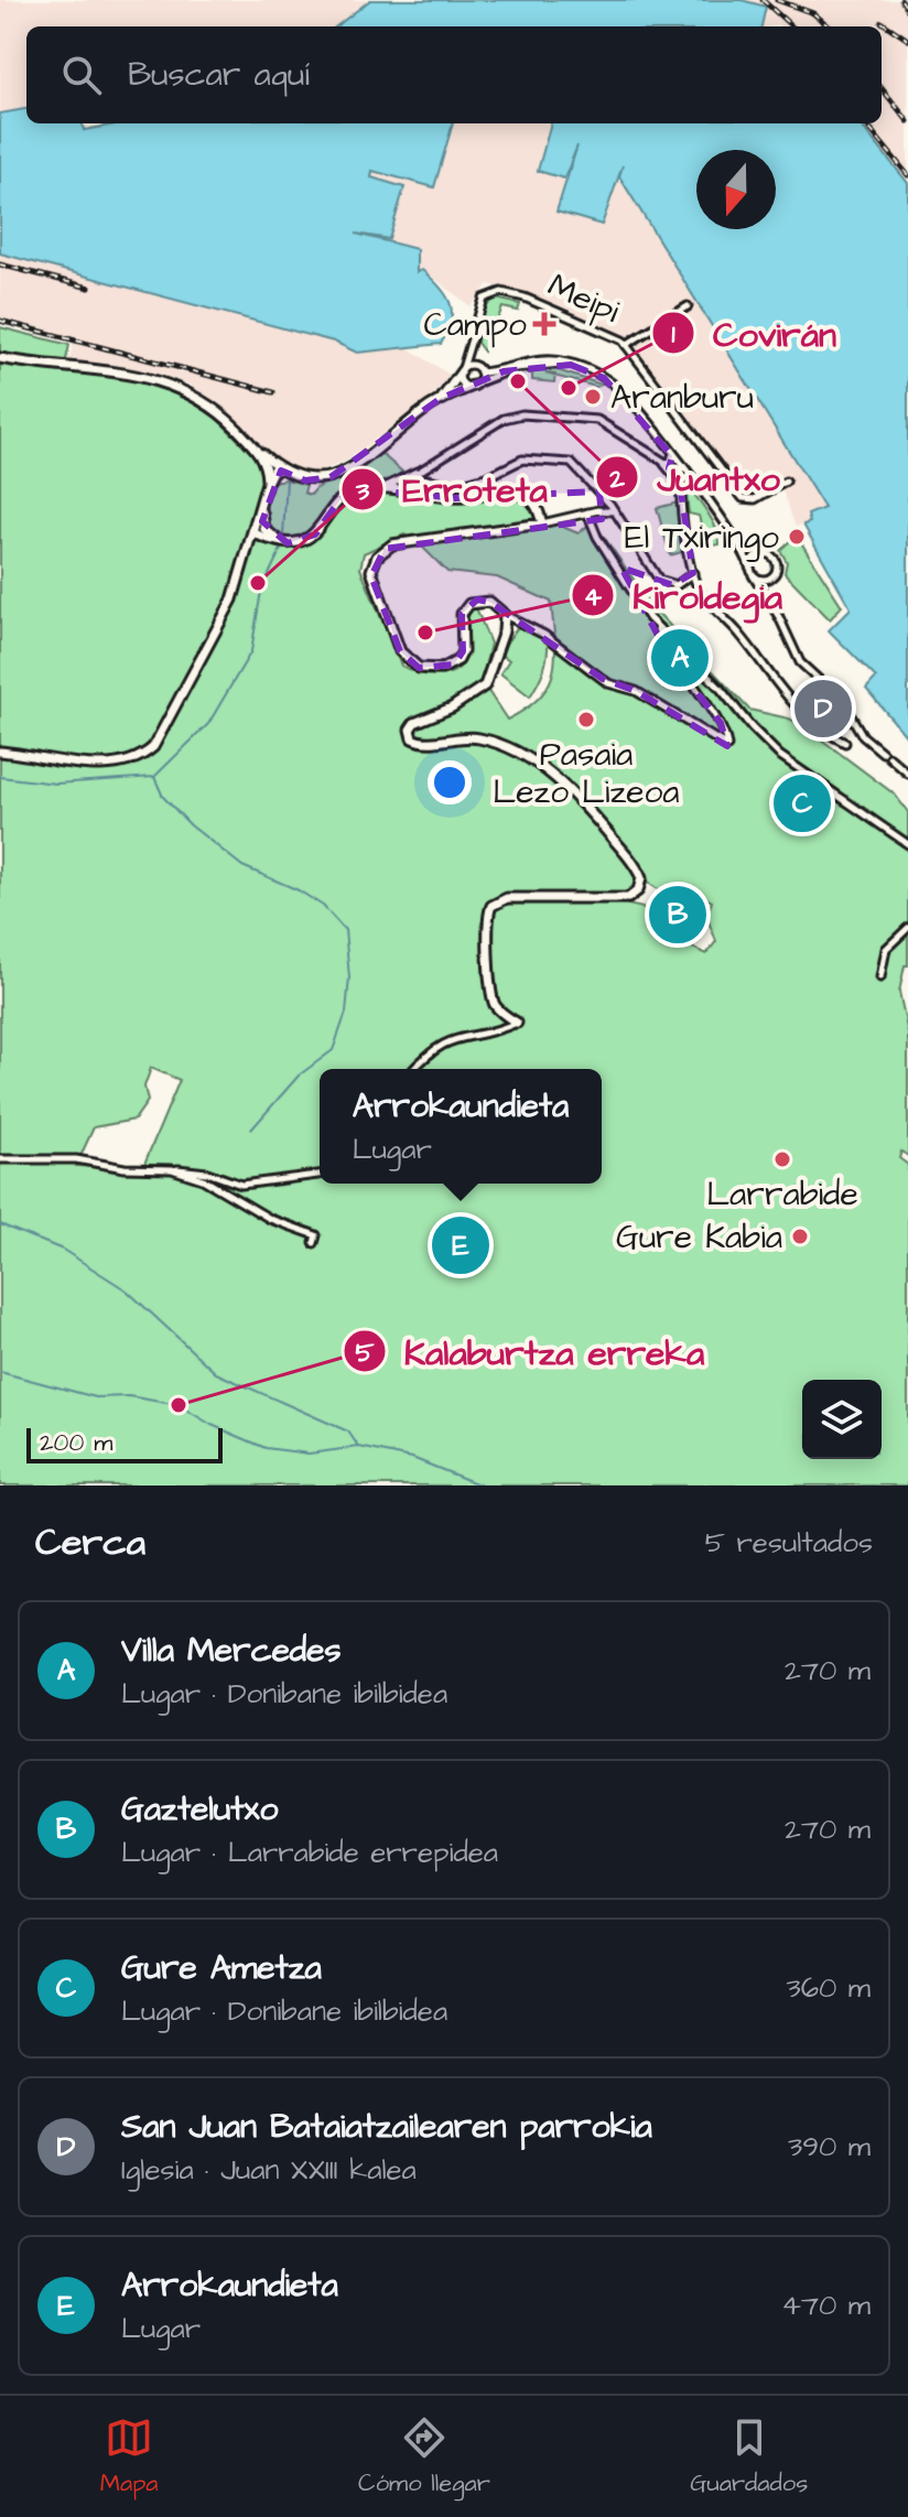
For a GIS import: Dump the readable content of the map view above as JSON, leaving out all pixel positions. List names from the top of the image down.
{
  "streets": {
    "street": ["Meipi"]
  },
  "places": {
    "health": ["Campo"],
    "other": [
      "Juantxo",
      "Covirán",
      "Aranburu",
      "El Txiringo",
      "Erroteta",
      "Kiroldegia",
      "Pasaia Lezo Lizeoa",
      "Larrabide",
      "Gure Kabia",
      "Kalaburtza erreka"
    ]
  },
  "scale_bar": "200 m",
  "north": "bottom",
  "page": {
    "search": "Buscar aquí",
    "pins": [
      "A",
      "D",
      "C",
      "B",
      "E"
    ],
    "popup": ["Arrokaundieta", "Lugar"],
    "scale": "200 m",
    "heading": ["Cerca", "5 resultados"],
    "list": [
      {
        "mark": "A",
        "name": "Villa Mercedes",
        "note": "Lugar · Donibane ibilbidea",
        "value": "270 m"
      },
      {
        "mark": "B",
        "name": "Gaztelutxo",
        "note": "Lugar · Larrabide errepidea",
        "value": "270 m"
      },
      {
        "mark": "C",
        "name": "Gure Ametza",
        "note": "Lugar · Donibane ibilbidea",
        "value": "360 m"
      },
      {
        "mark": "D",
        "name": "San Juan Bataiatzailearen parrokia",
        "note": "Iglesia · Juan XXIII kalea",
        "value": "390 m"
      },
      {
        "mark": "E",
        "name": "Arrokaundieta",
        "note": "Lugar",
        "value": "470 m"
      }
    ],
    "nav": ["Mapa", "Cómo llegar", "Guardados"]
  }
}
